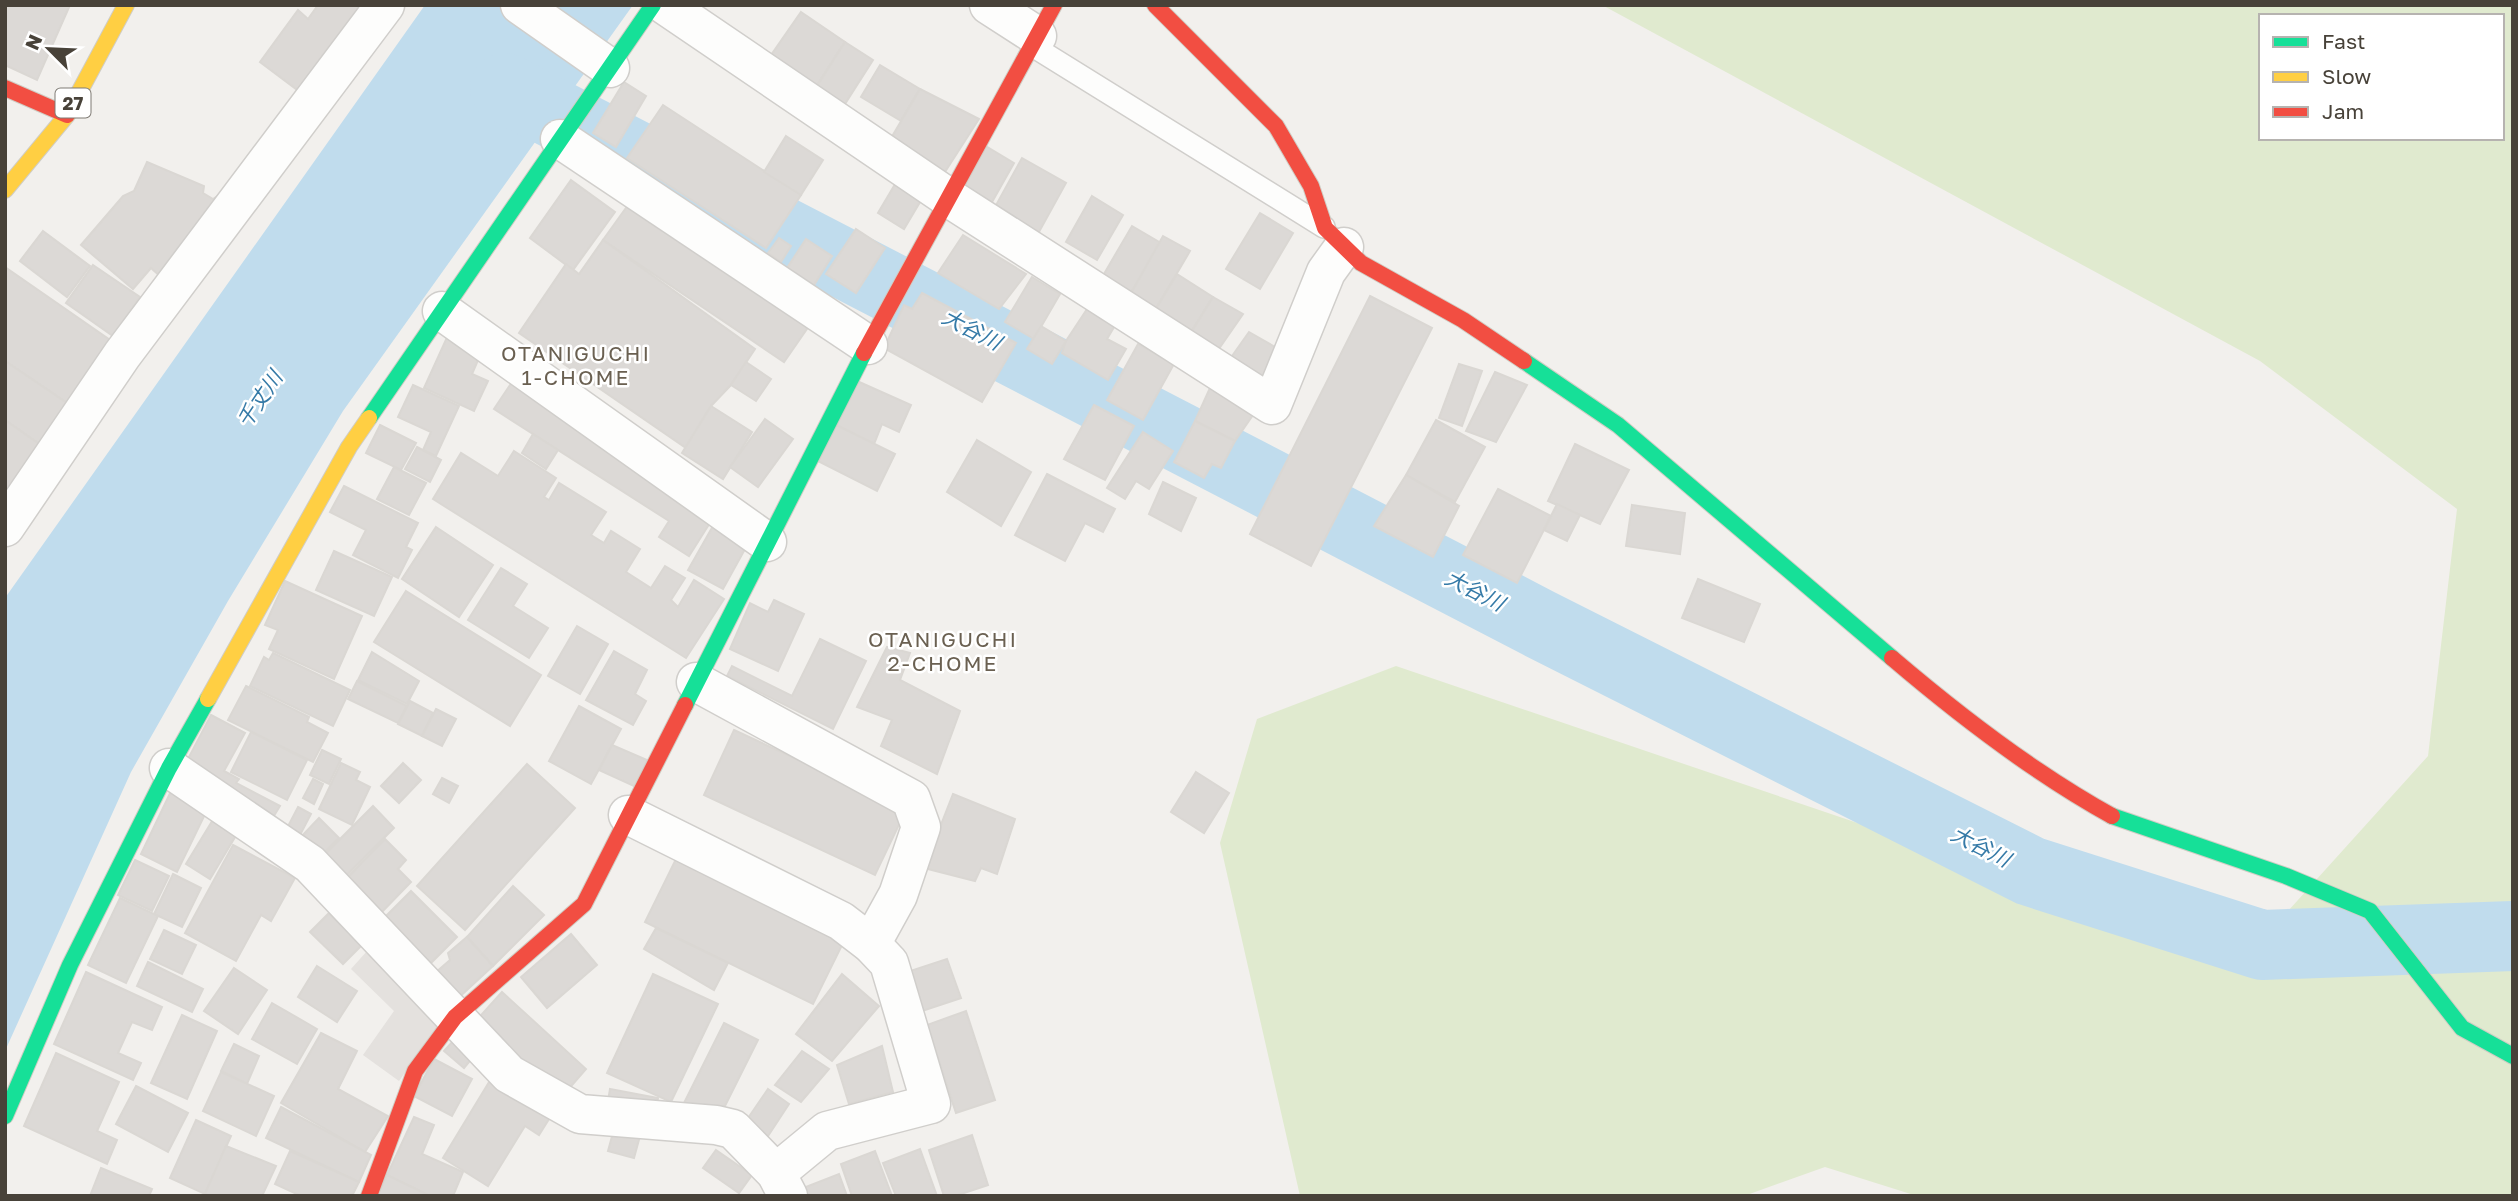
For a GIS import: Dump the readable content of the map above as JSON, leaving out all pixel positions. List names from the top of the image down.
{
  "streets": {
    "street": ["27"]
  },
  "districts": ["OTANIGUCHI 1-CHOME", "OTANIGUCHI 2-CHOME"],
  "water": ["大谷川", "千丈川"],
  "legend": ["Fast", "Slow", "Jam"],
  "north": "top left"
}
